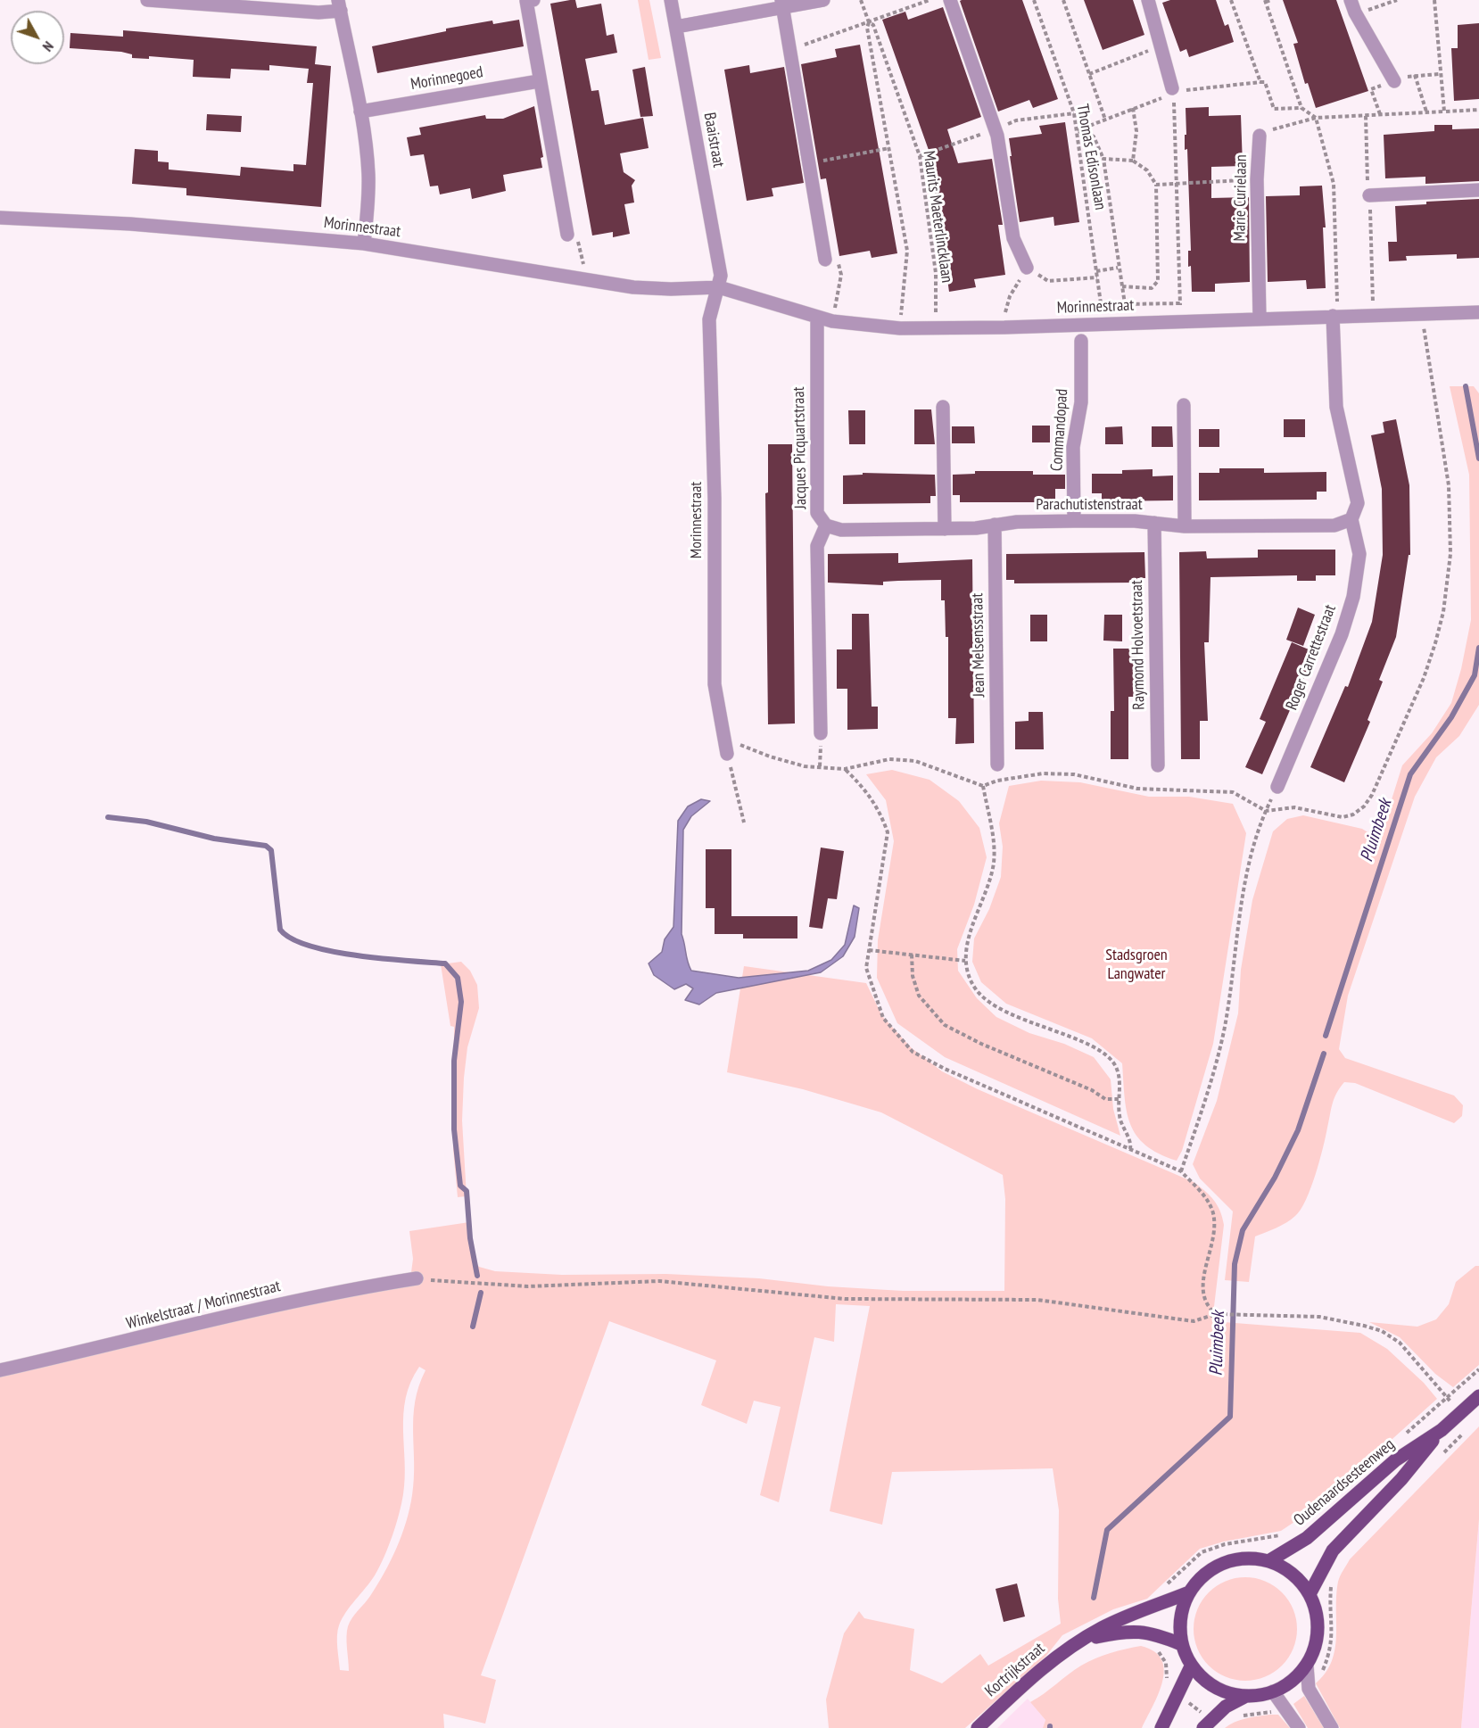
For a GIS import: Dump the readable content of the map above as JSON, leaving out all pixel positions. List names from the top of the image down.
{
  "streets": {
    "main road": ["Oudenaardsesteenweg", "Kortrijkstraat"],
    "street": [
      "Morinnegoed",
      "Baaistraat",
      "Marie Curielaan",
      "Morinnestraat",
      "Commandopad",
      "Jacques Picquartstraat",
      "Parachutistenstraat",
      "Jean Melsensstraat",
      "Raymond Holvoetstraat",
      "Roger Carrettestraat",
      "Winkelstraat / Morinnestraat"
    ],
    "path": ["Thomas Edisonlaan", "Maurits Maeterlincklaan"]
  },
  "crossings": [
    ["Baaistraat", "Morinnestraat"],
    ["Thomas Edisonlaan", "Morinnestraat"],
    ["Marie Curielaan", "Morinnestraat"],
    ["Maurits Maeterlincklaan", "Morinnestraat"],
    ["Morinnestraat", "Jacques Picquartstraat"],
    ["Morinnestraat", "Roger Carrettestraat"],
    ["Commandopad", "Parachutistenstraat"],
    ["Jacques Picquartstraat", "Parachutistenstraat"],
    ["Parachutistenstraat", "Jean Melsensstraat"],
    ["Parachutistenstraat", "Raymond Holvoetstraat"],
    ["Parachutistenstraat", "Roger Carrettestraat"],
    ["Oudenaardsesteenweg", "Kortrijkstraat"]
  ],
  "water": ["Pluimbeek"],
  "parks": ["Stadsgroen Langwater"],
  "north": "bottom right"
}
